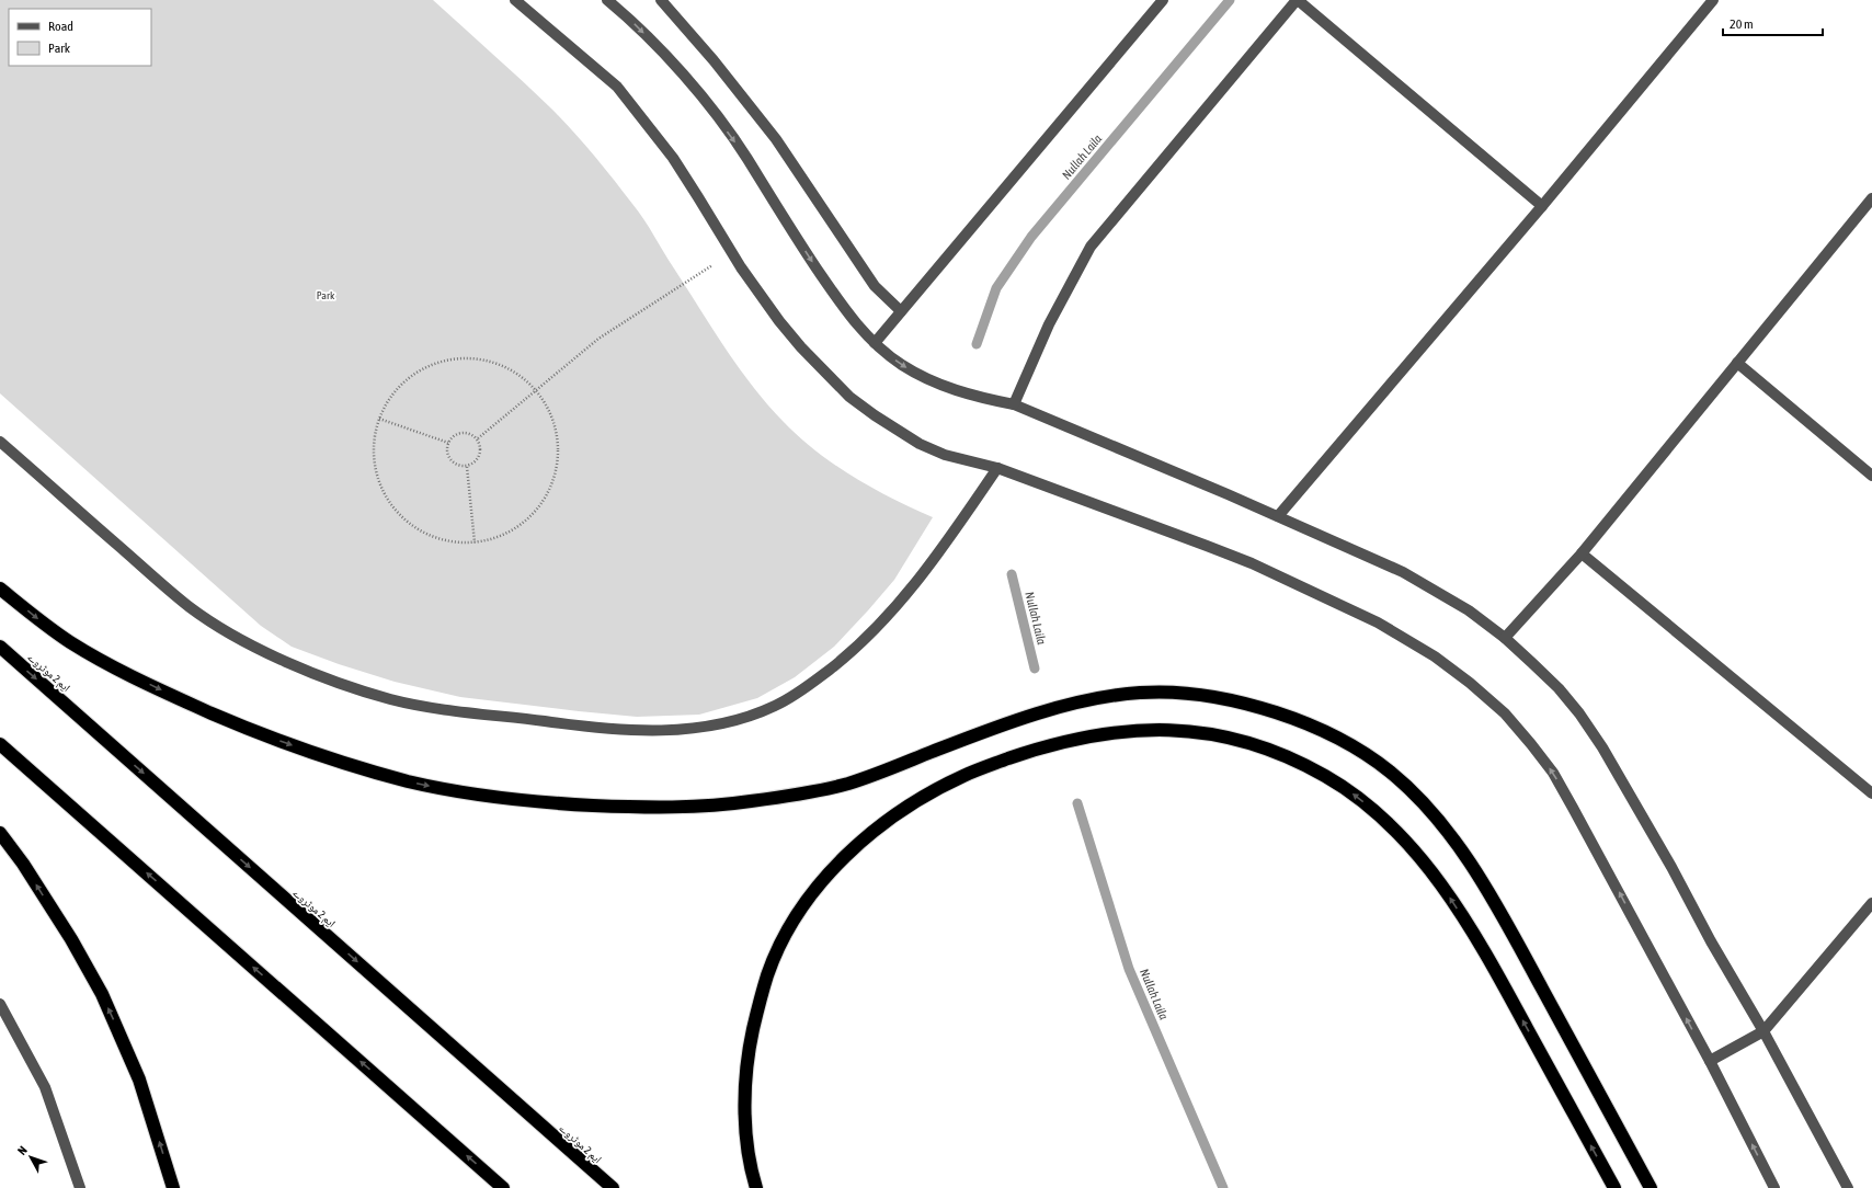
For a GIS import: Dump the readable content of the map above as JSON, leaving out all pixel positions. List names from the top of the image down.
{
  "streets": {
    "highway": ["ایم 2 موٹروے"]
  },
  "water": ["Nullah Laila"],
  "parks": ["Park"],
  "legend": ["Road", "Park"],
  "scale_bar": "20 m",
  "north": "top left"
}
